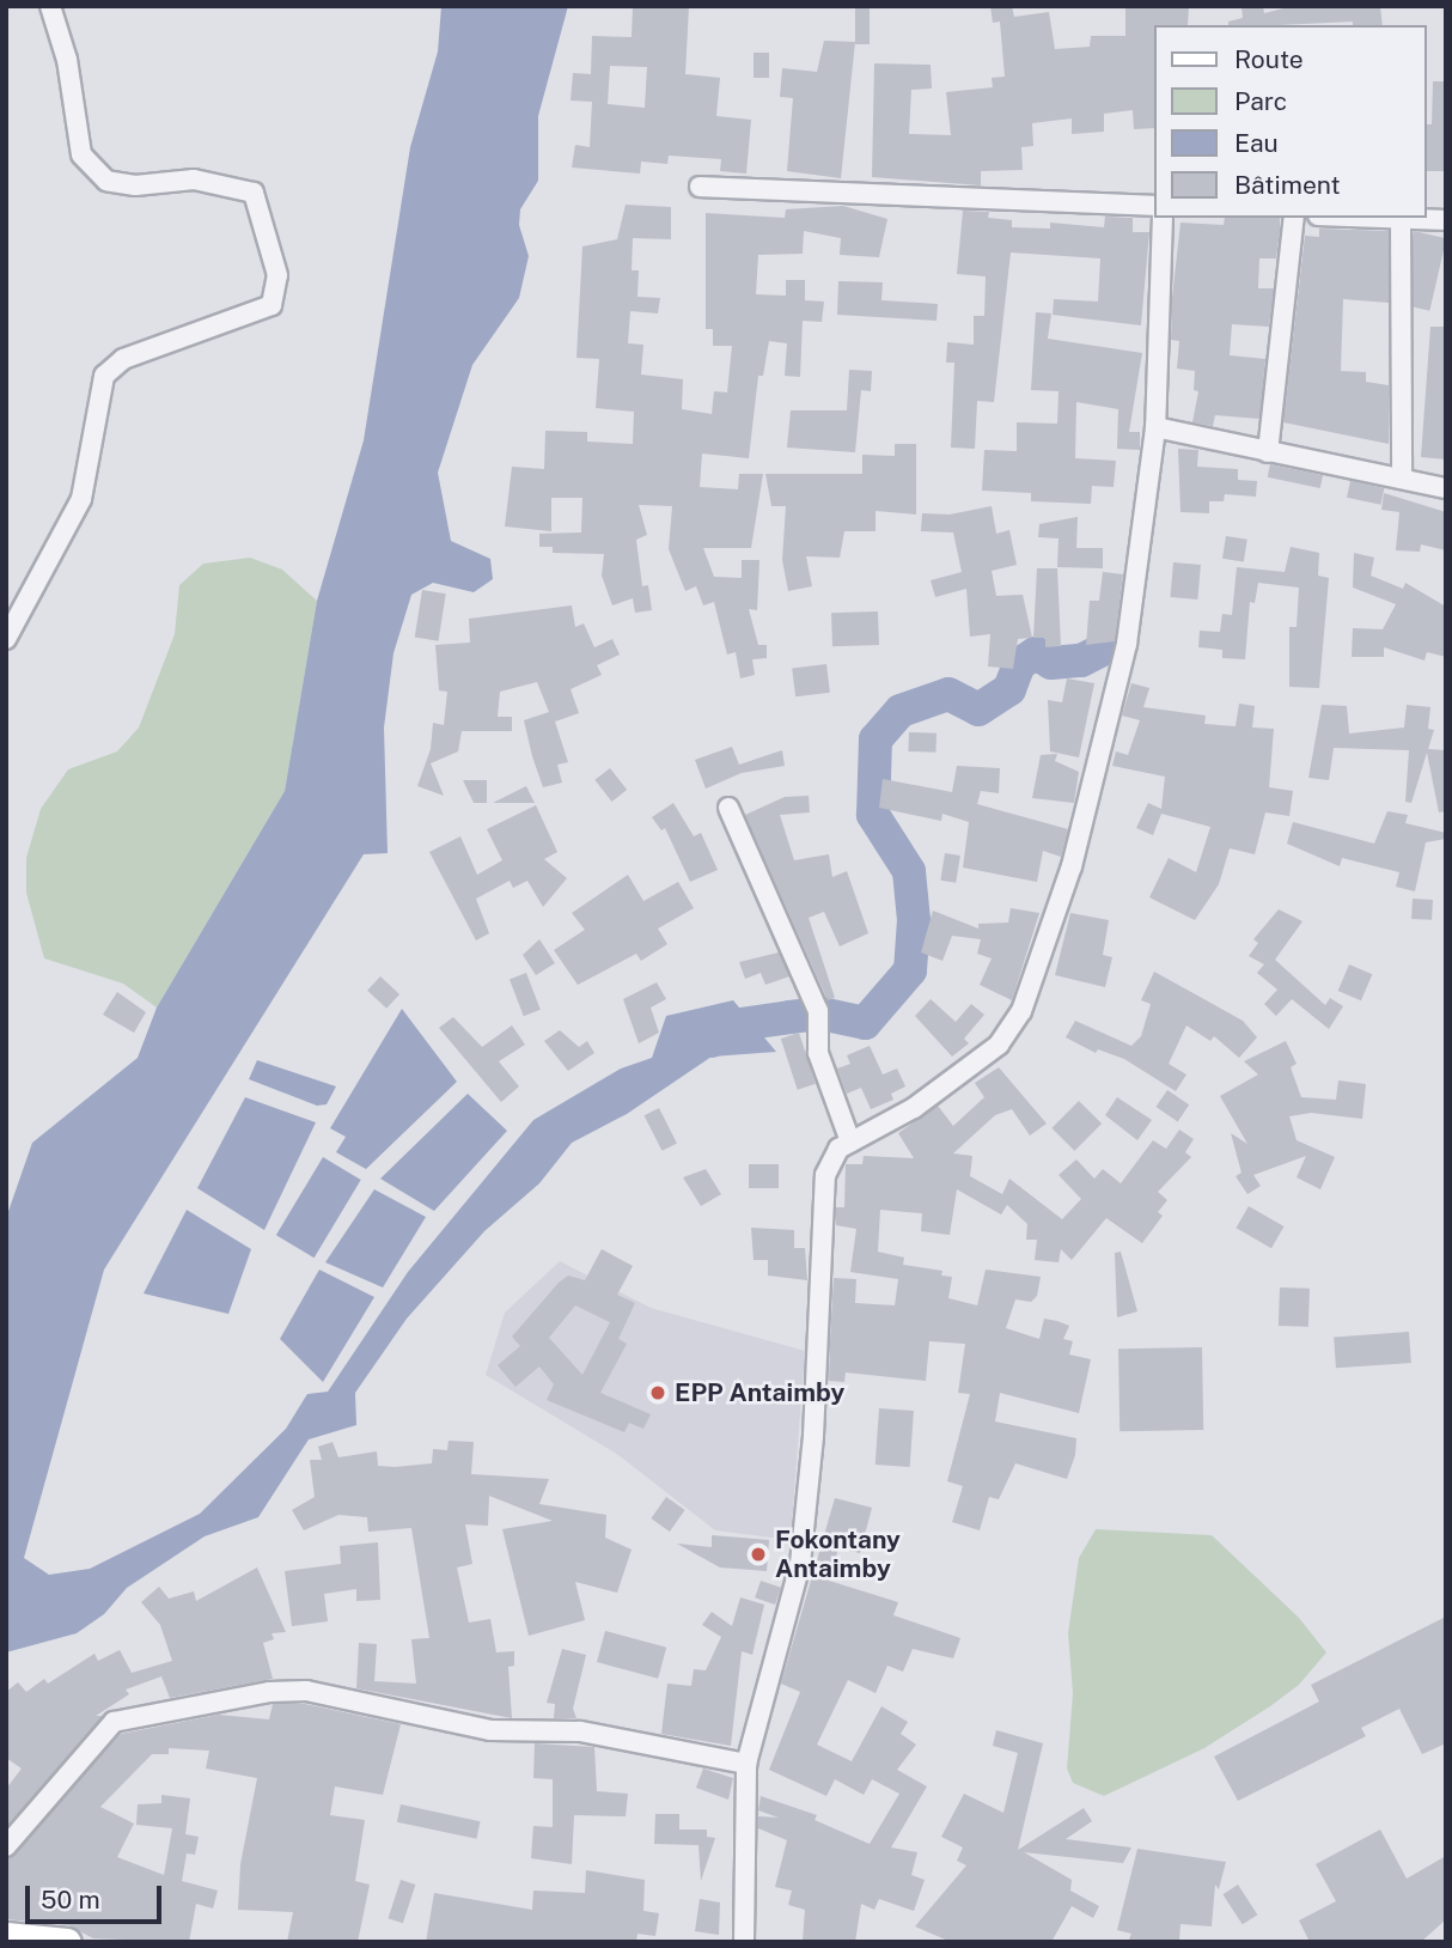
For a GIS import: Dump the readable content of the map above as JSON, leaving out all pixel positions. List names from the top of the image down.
{
  "places": ["EPP Antaimby", "Fokontany Antaimby"],
  "legend": [
    "Route",
    "Parc",
    "Eau",
    "Bâtiment"
  ],
  "scale_bar": "50 m"
}
